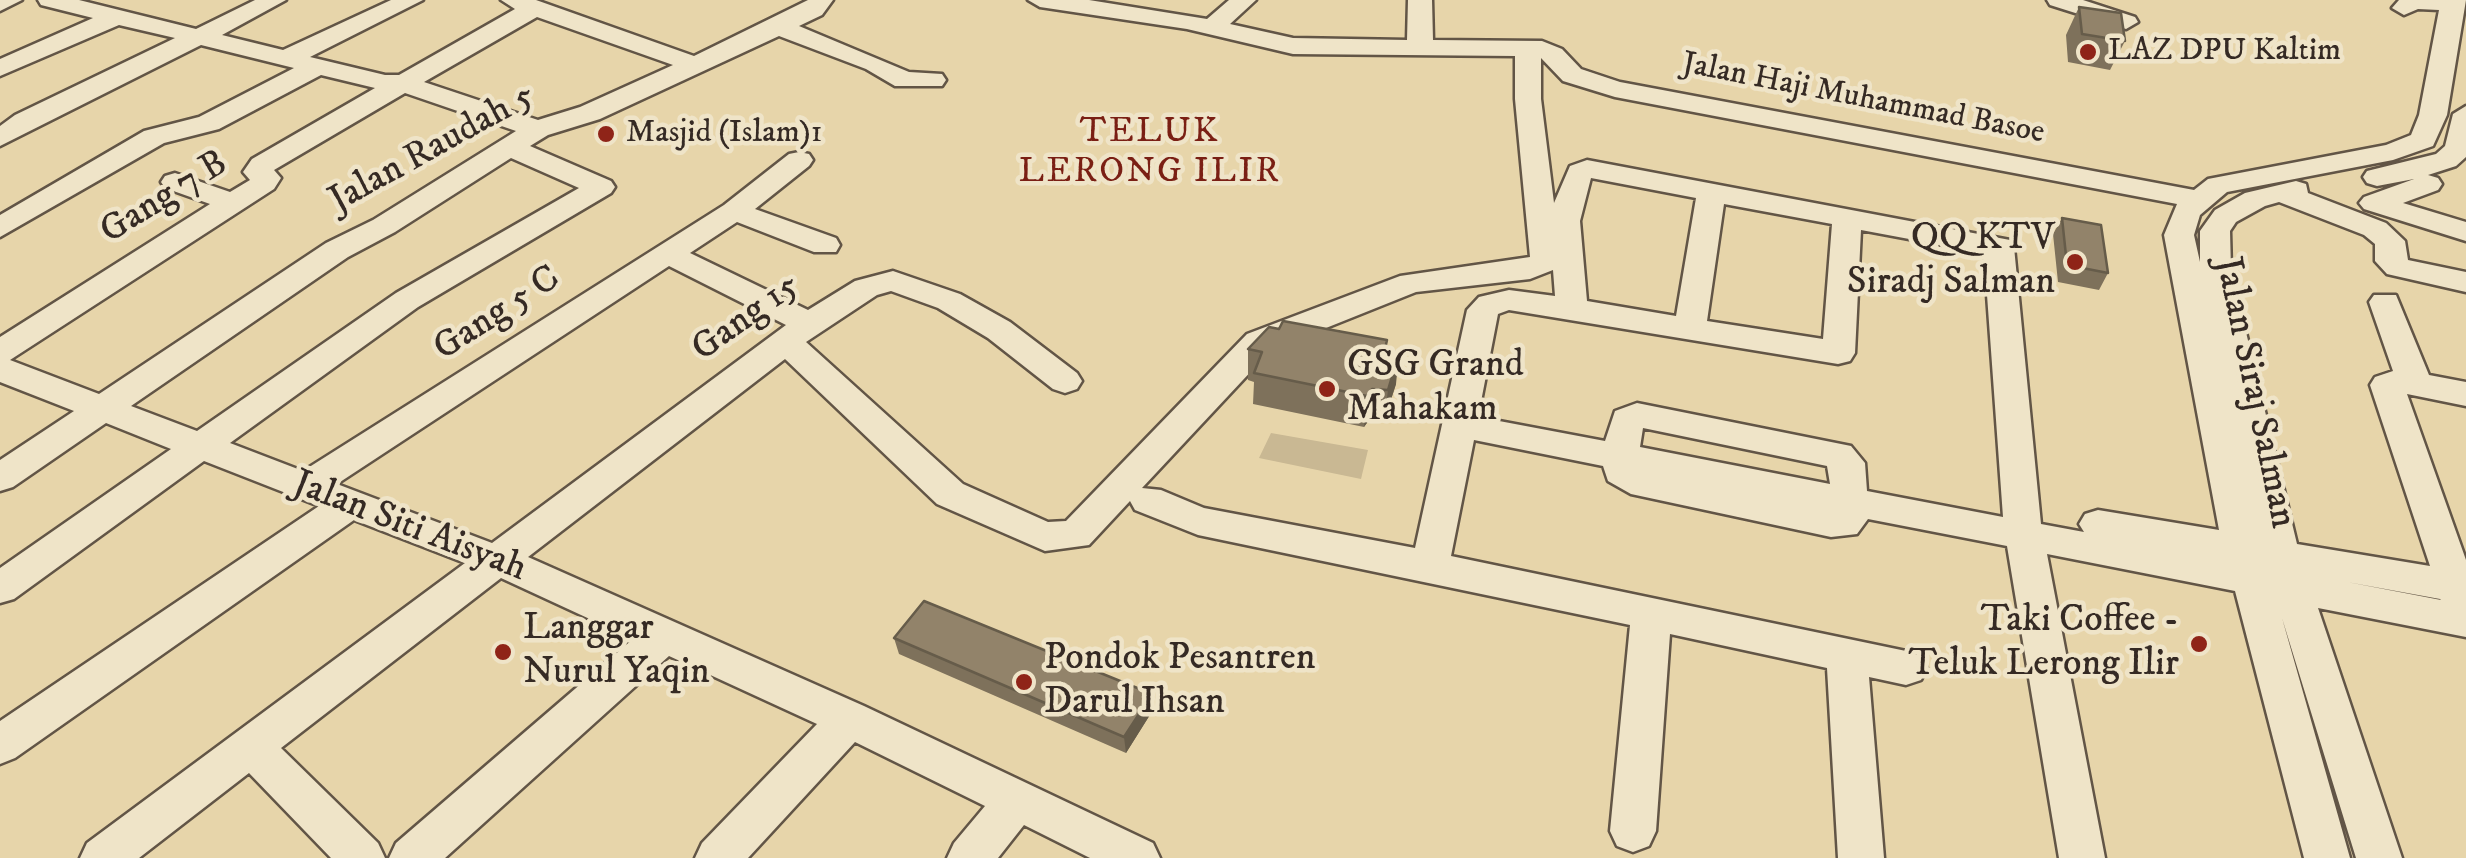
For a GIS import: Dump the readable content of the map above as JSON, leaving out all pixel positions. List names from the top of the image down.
{
  "streets": {
    "street": [
      "Jalan Haji Muhammad Basoe",
      "Jalan Raudah 5",
      "Gang 7 B",
      "Gang 5 C",
      "Gang 15",
      "Jalan Siraj Salman",
      "Jalan Siti Aisyah"
    ]
  },
  "crossings": [
    ["Jalan Haji Muhammad Basoe", "Jalan Siraj Salman"],
    ["Jalan Raudah 5", "Jalan Siti Aisyah"],
    ["Gang 5 C", "Jalan Siti Aisyah"],
    ["Gang 15", "Jalan Siti Aisyah"]
  ],
  "districts": ["TELUK LERONG ILIR"],
  "places": [
    "LAZ DPU Kaltim",
    "Masjid (Islam)1",
    "QQ KTV Siradj Salman",
    "GSG Grand Mahakam",
    "Taki Coffee - Teluk Lerong Ilir",
    "Langgar Nurul Yaqin",
    "Pondok Pesantren Darul Ihsan"
  ]
}
